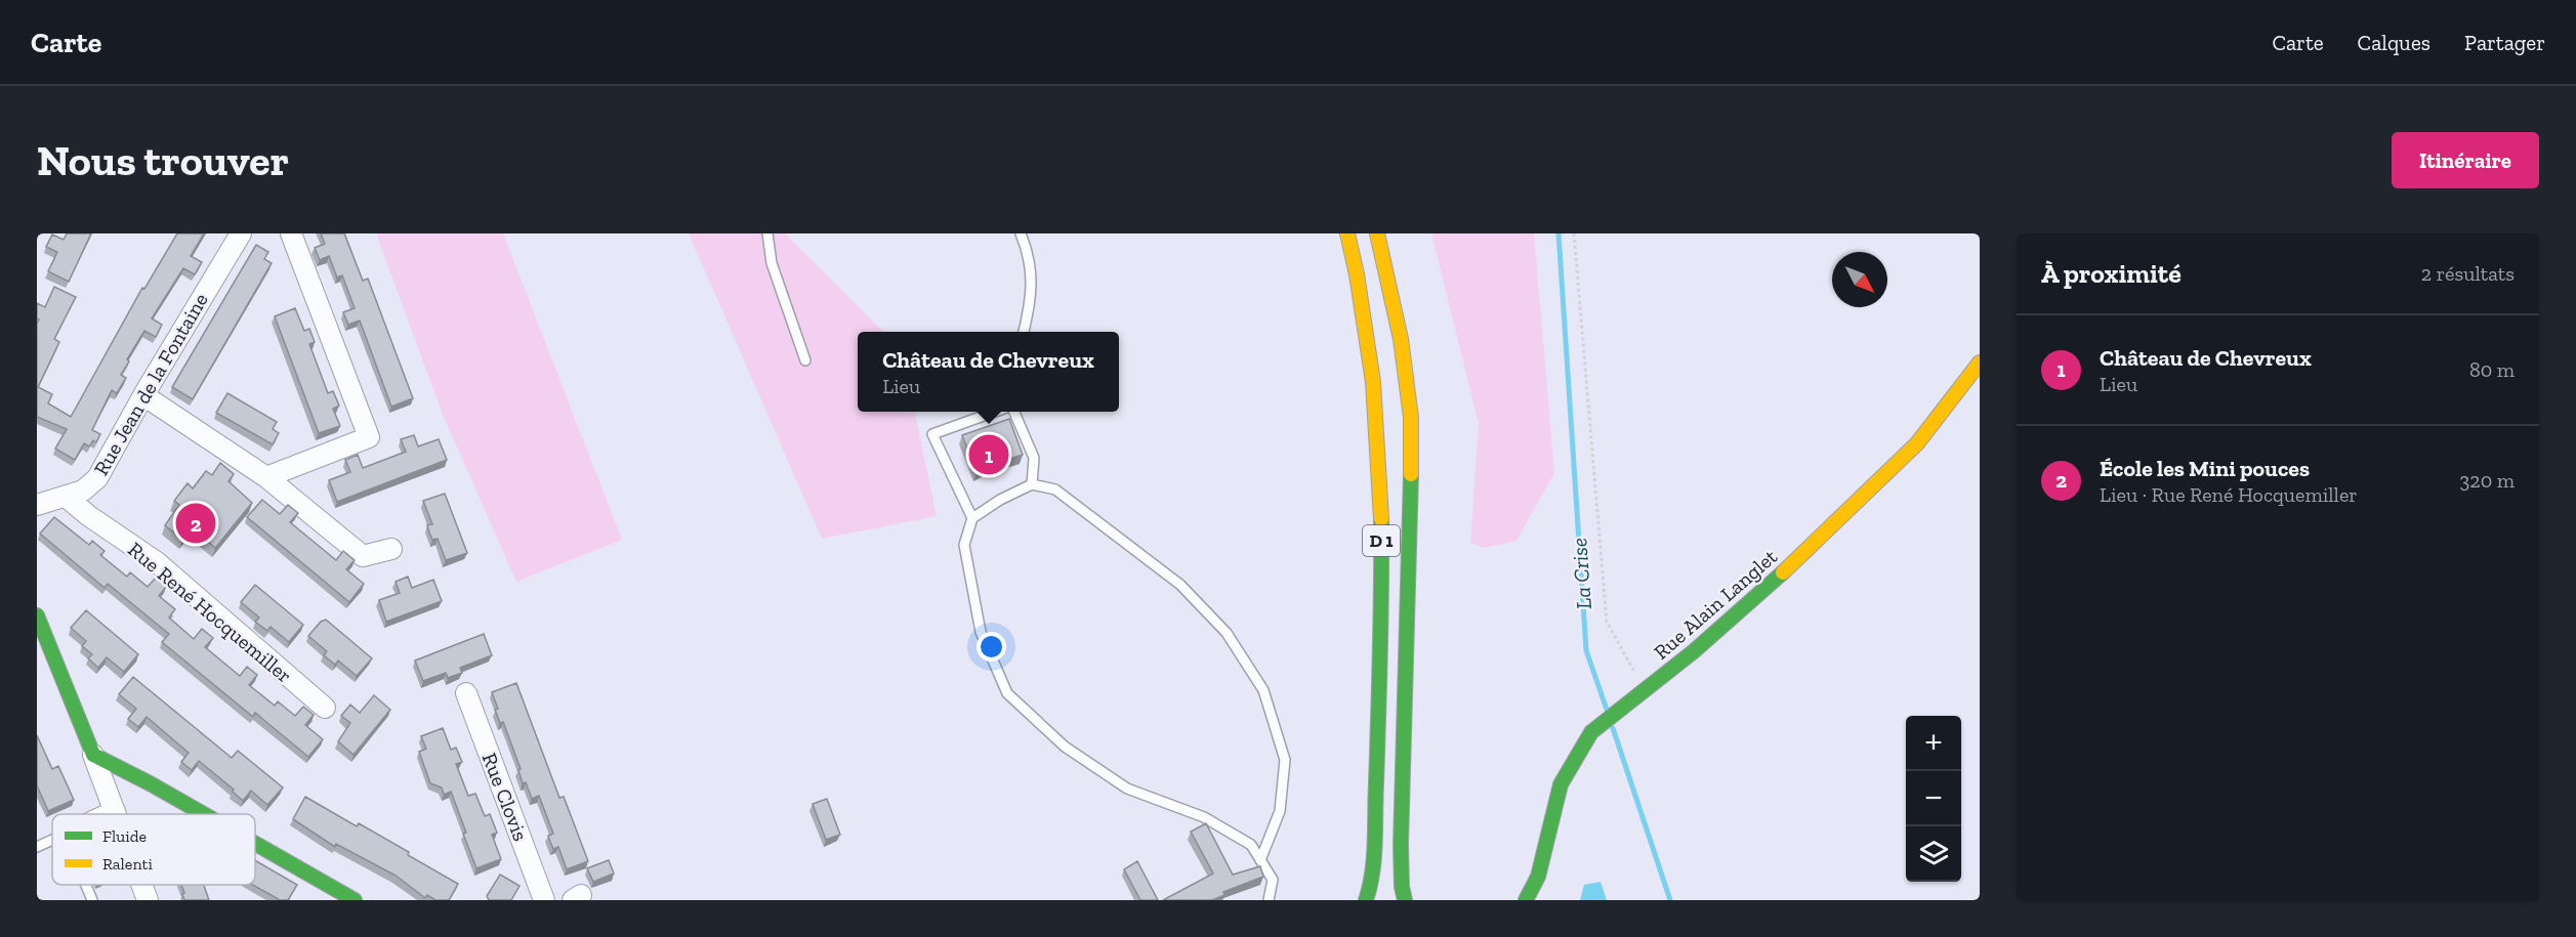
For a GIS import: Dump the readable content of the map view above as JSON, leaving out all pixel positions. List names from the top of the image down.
{
  "streets": {
    "main road": ["D 1", "Rue Alain Langlet"],
    "street": ["Rue Jean de la Fontaine", "Rue René Hocquemiller", "Rue Clovis"]
  },
  "crossings": [
    ["Rue Jean de la Fontaine", "Rue René Hocquemiller"]
  ],
  "water": ["La Crise"],
  "legend": ["Fluide", "Ralenti"],
  "north": "bottom right",
  "page": {
    "header": "Carte",
    "nav": ["Carte", "Calques", "Partager"],
    "buttons": "Itinéraire",
    "title": "Nous trouver",
    "heading": ["À proximité", "2 résultats"],
    "list": [
      {
        "mark": "1",
        "name": "Château de Chevreux",
        "note": "Lieu",
        "value": "80 m"
      },
      {
        "mark": "2",
        "name": "École les Mini pouces",
        "note": "Lieu · Rue René Hocquemiller",
        "value": "320 m"
      }
    ],
    "popup": ["Château de Chevreux", "Lieu"],
    "pins": ["1", "2"],
    "map_buttons": ["+", "−"]
  }
}
